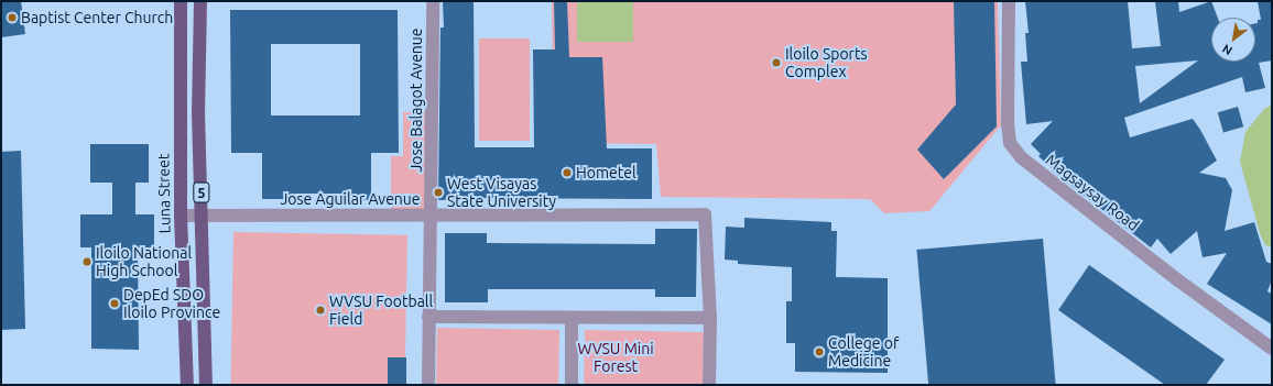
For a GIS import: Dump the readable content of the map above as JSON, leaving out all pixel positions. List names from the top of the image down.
{
  "streets": {
    "main road": ["5", "Luna Street"],
    "street": ["Jose Balagot Avenue", "Magsaysay Road", "Jose Aguilar Avenue"]
  },
  "crossings": [
    ["Jose Balagot Avenue", "Jose Aguilar Avenue"],
    ["5", "Jose Aguilar Avenue"],
    ["Luna Street", "Jose Aguilar Avenue"]
  ],
  "parks": ["WVSU Mini Forest"],
  "places": [
    "Baptist Center Church",
    "Iloilo Sports Complex",
    "Hometel",
    "West Visayas State University",
    "Iloilo National High School",
    "DepEd SDO Iloilo Province",
    "WVSU Football Field",
    "College of Medicine"
  ],
  "north": "bottom left"
}
